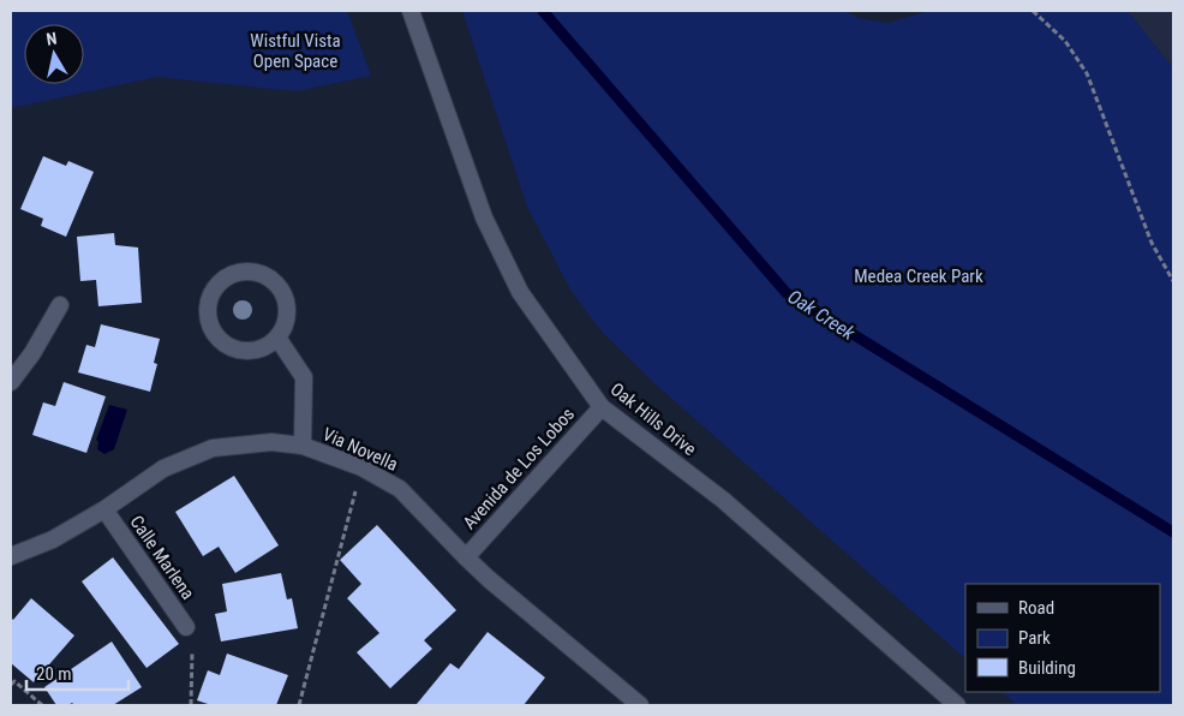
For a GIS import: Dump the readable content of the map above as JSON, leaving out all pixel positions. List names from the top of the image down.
{
  "streets": {
    "street": [
      "Oak Hills Drive",
      "Via Novella",
      "Avenida de Los Lobos",
      "Calle Marlena"
    ]
  },
  "crossings": [
    ["Oak Hills Drive", "Avenida de Los Lobos"],
    ["Via Novella", "Avenida de Los Lobos"],
    ["Via Novella", "Calle Marlena"]
  ],
  "water": ["Oak Creek"],
  "parks": ["Wistful Vista Open Space", "Medea Creek Park"],
  "legend": ["Road", "Park", "Building"],
  "scale_bar": "20 m",
  "north": "top"
}
